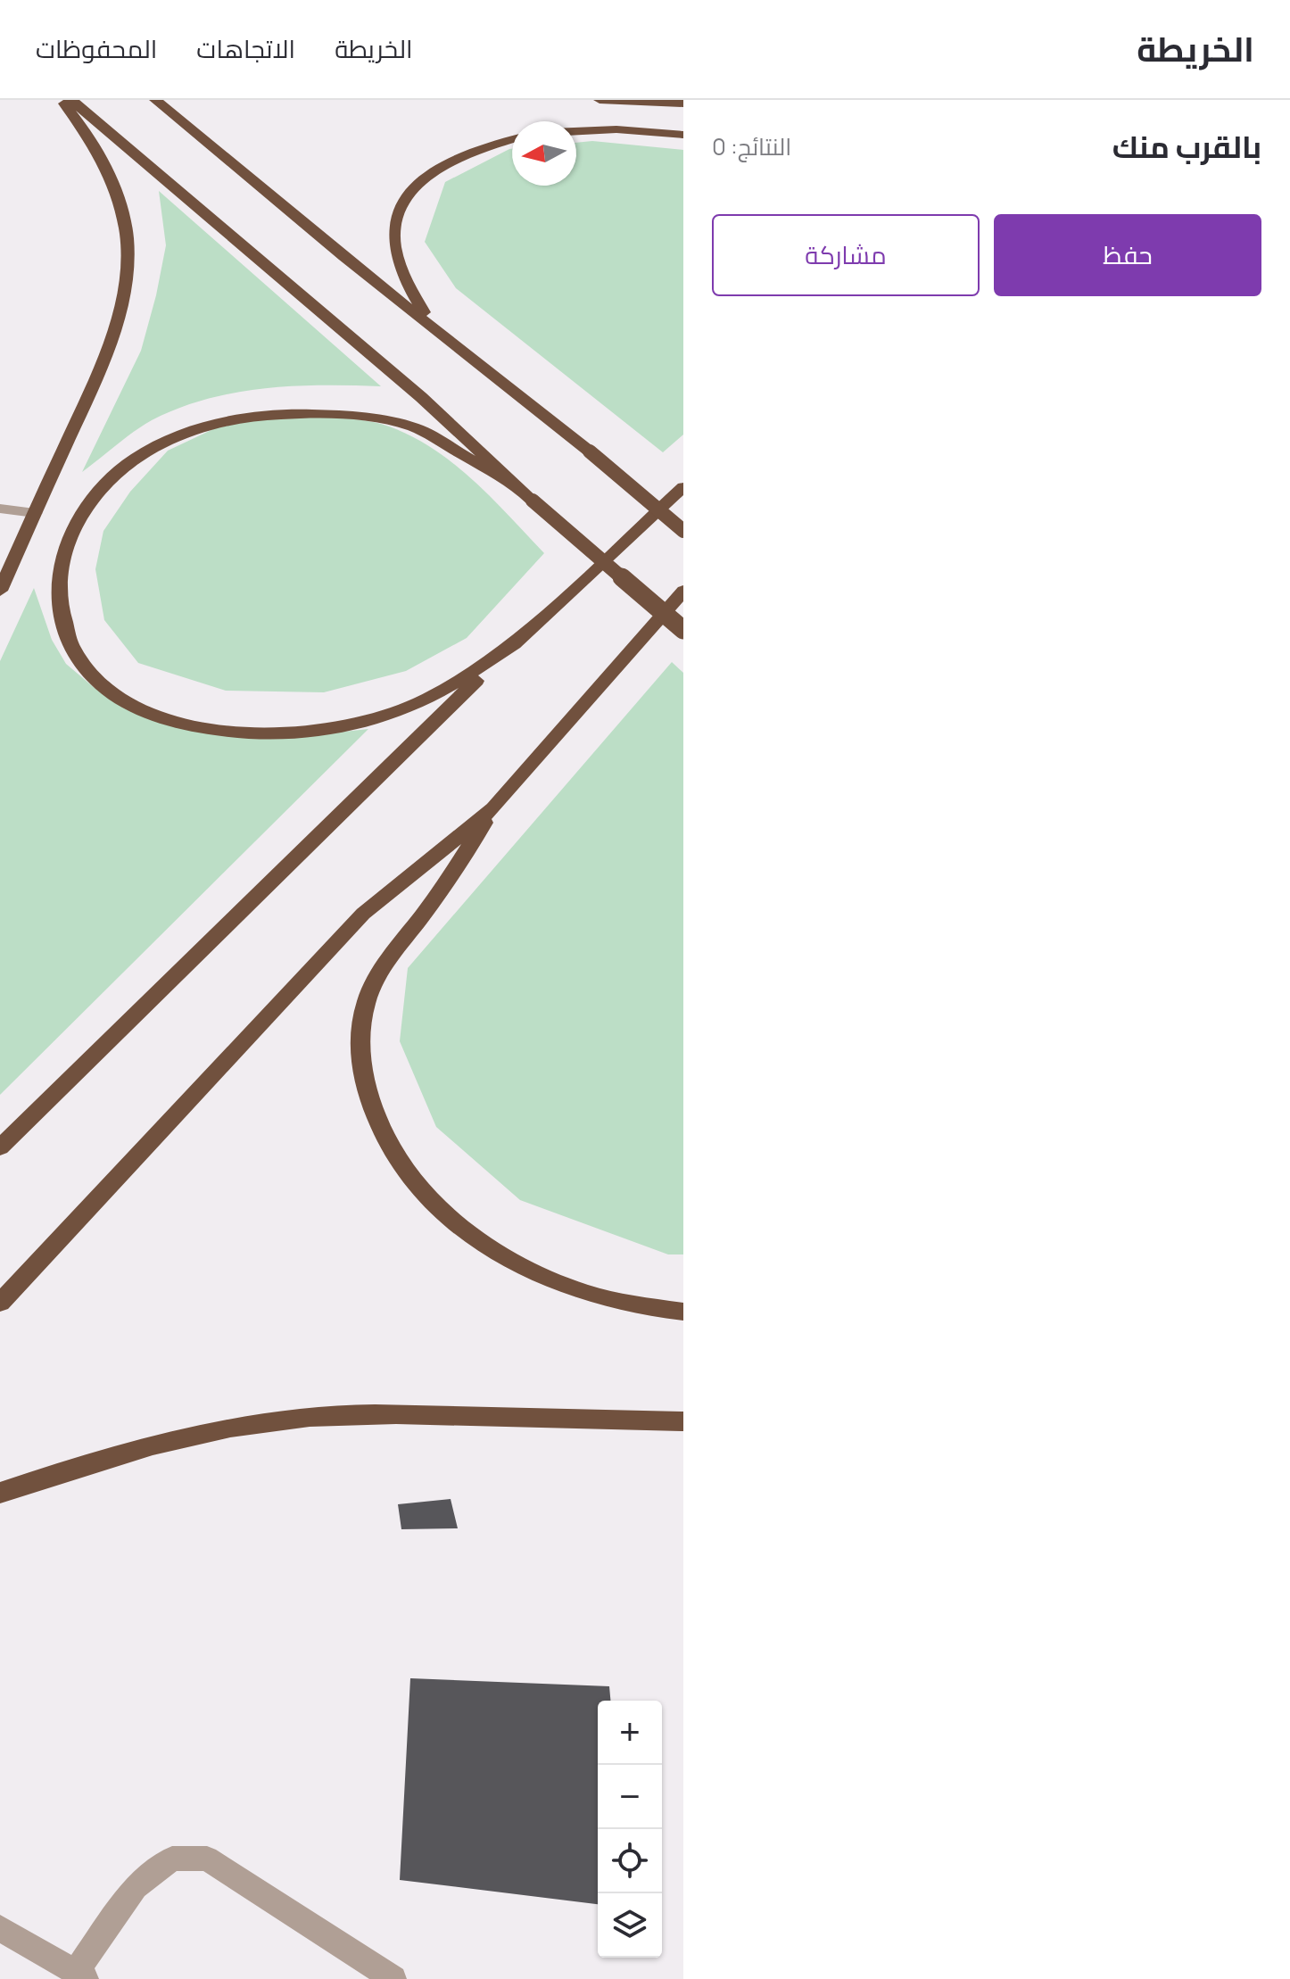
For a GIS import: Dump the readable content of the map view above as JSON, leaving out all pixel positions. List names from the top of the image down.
{
  "north": "left",
  "page": {
    "header": "الخريطة",
    "nav": ["الخريطة", "الاتجاهات", "المحفوظات"],
    "heading": ["بالقرب منك", "النتائج: 0"],
    "buttons": ["حفظ", "مشاركة"],
    "map_buttons": ["+", "−"]
  }
}
